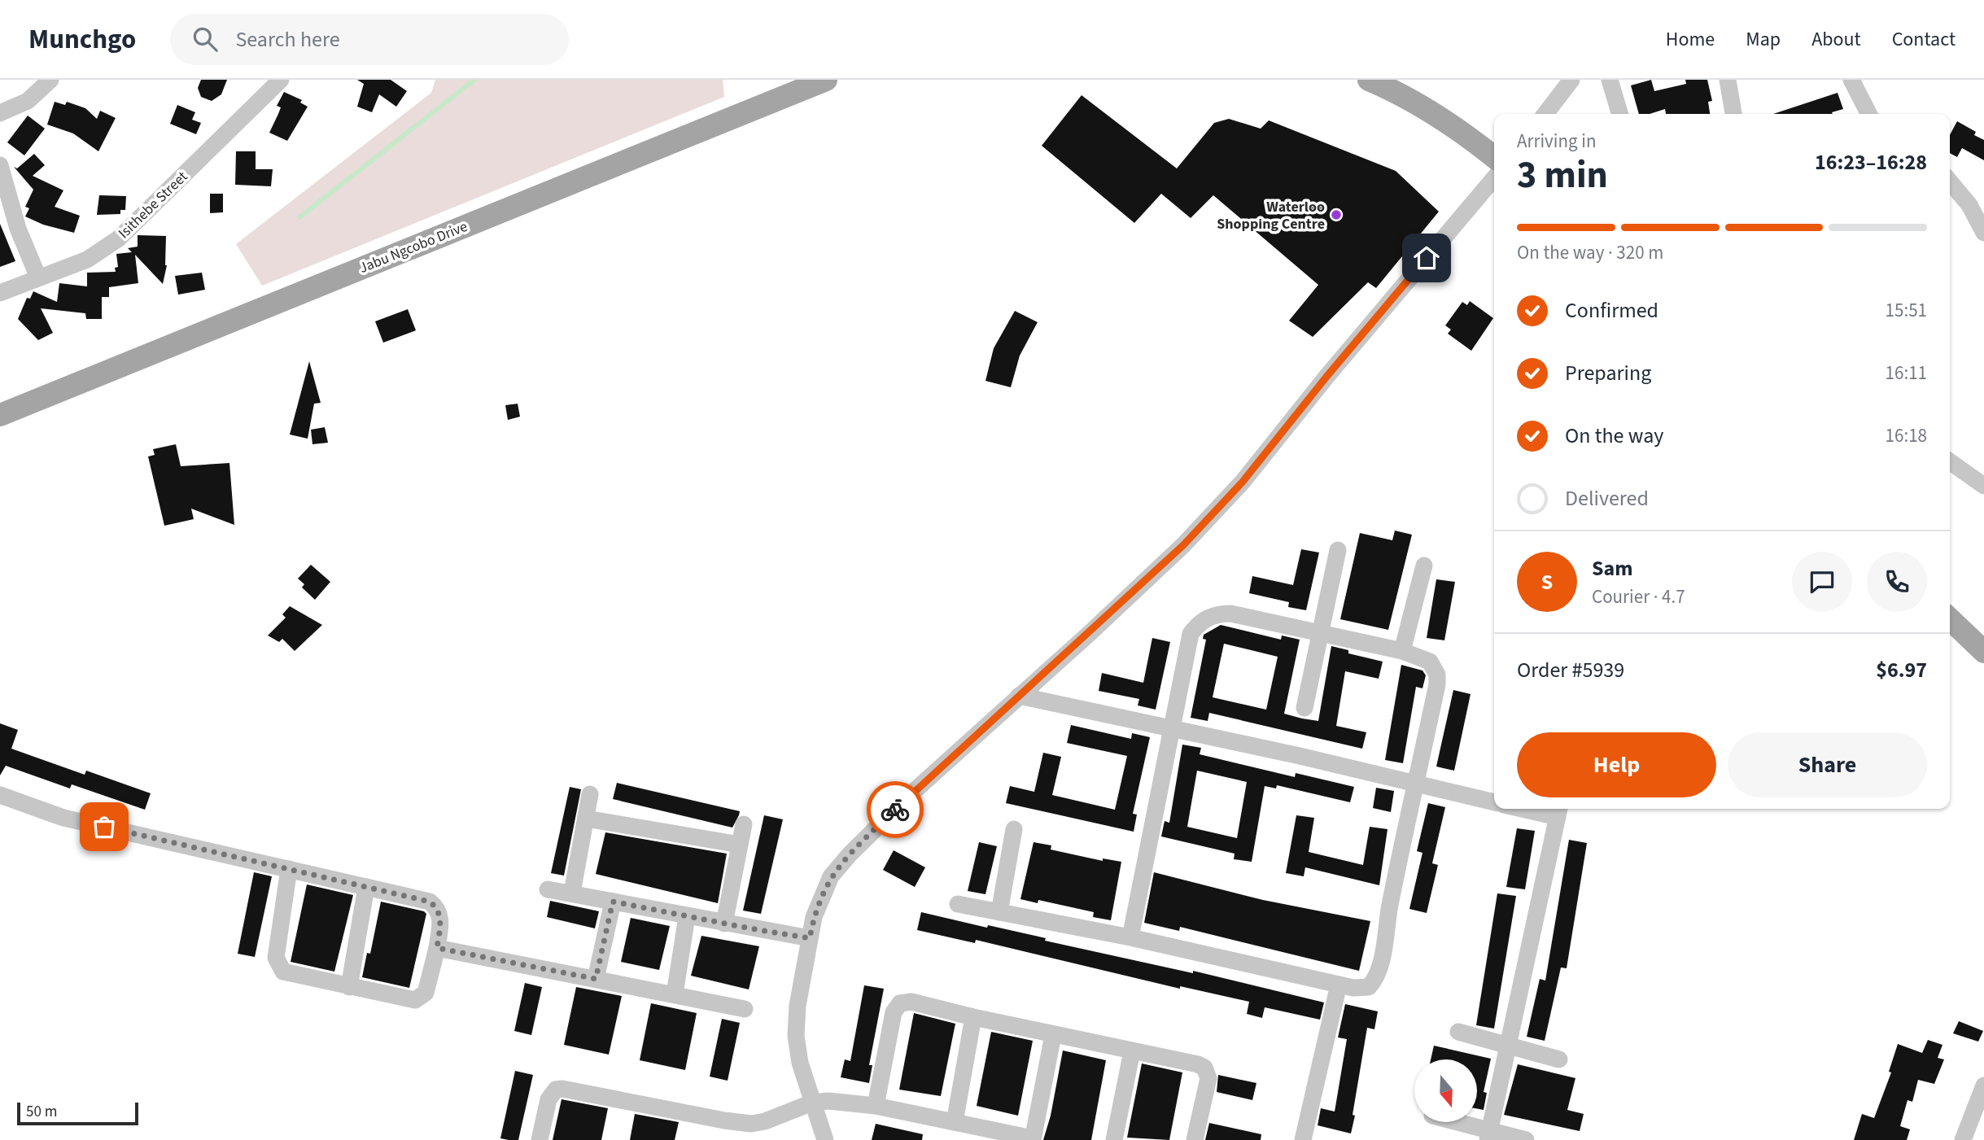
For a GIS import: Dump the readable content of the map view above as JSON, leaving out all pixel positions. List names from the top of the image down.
{
  "streets": {
    "main road": ["Jabu Ngcobo Drive"],
    "street": ["Isithebe Street"]
  },
  "places": ["Waterloo Shopping Centre"],
  "scale_bar": "50 m",
  "north": "bottom",
  "page": {
    "header": "Munchgo",
    "search": "Search here",
    "nav": [
      "Home",
      "Map",
      "About",
      "Contact"
    ],
    "heading": ["3 min", "Arriving in", "16:23–16:28"],
    "panel": [
      "Sam",
      "Courier · 4.7",
      "Order #5939",
      "$6.97"
    ],
    "bar": "On the way · 320 m",
    "list": [
      ["Confirmed", "15:51"],
      ["Preparing", "16:11"],
      ["On the way", "16:18"],
      "Delivered"
    ],
    "round": "S",
    "buttons": ["Help", "Share"],
    "scale": "50 m"
  }
}
